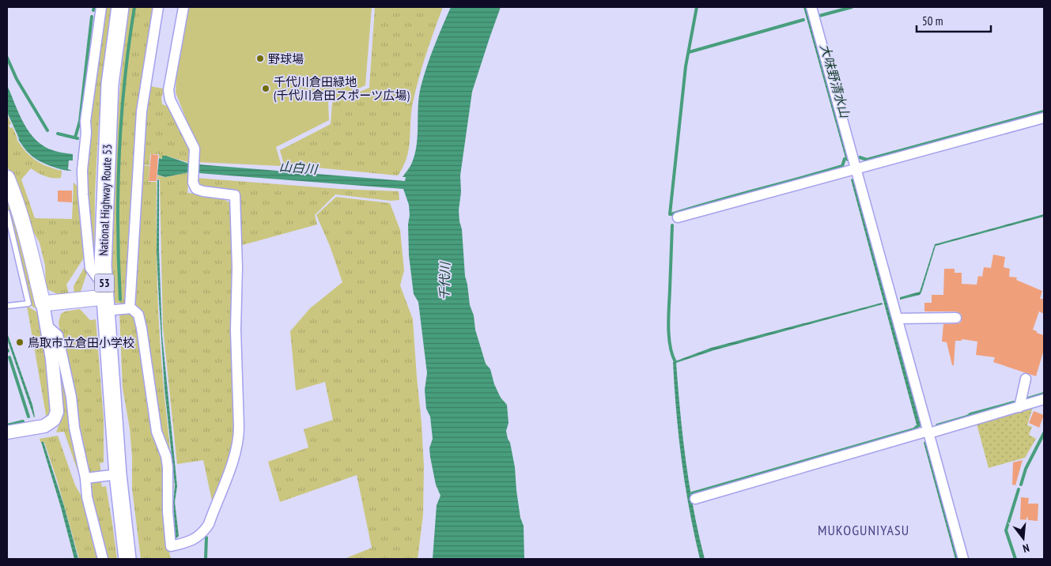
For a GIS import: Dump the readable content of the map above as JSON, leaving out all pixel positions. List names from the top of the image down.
{
  "streets": {
    "highway": ["National Highway Route 53", "53"]
  },
  "districts": ["MUKOGUNIYASU"],
  "water": ["大味野清水山", "山白川", "千代川"],
  "places": ["野球場", "千代川倉田緑地 (千代川倉田スポーツ広場)", "鳥取市立倉田小学校"],
  "scale_bar": "50 m",
  "north": "bottom"
}
